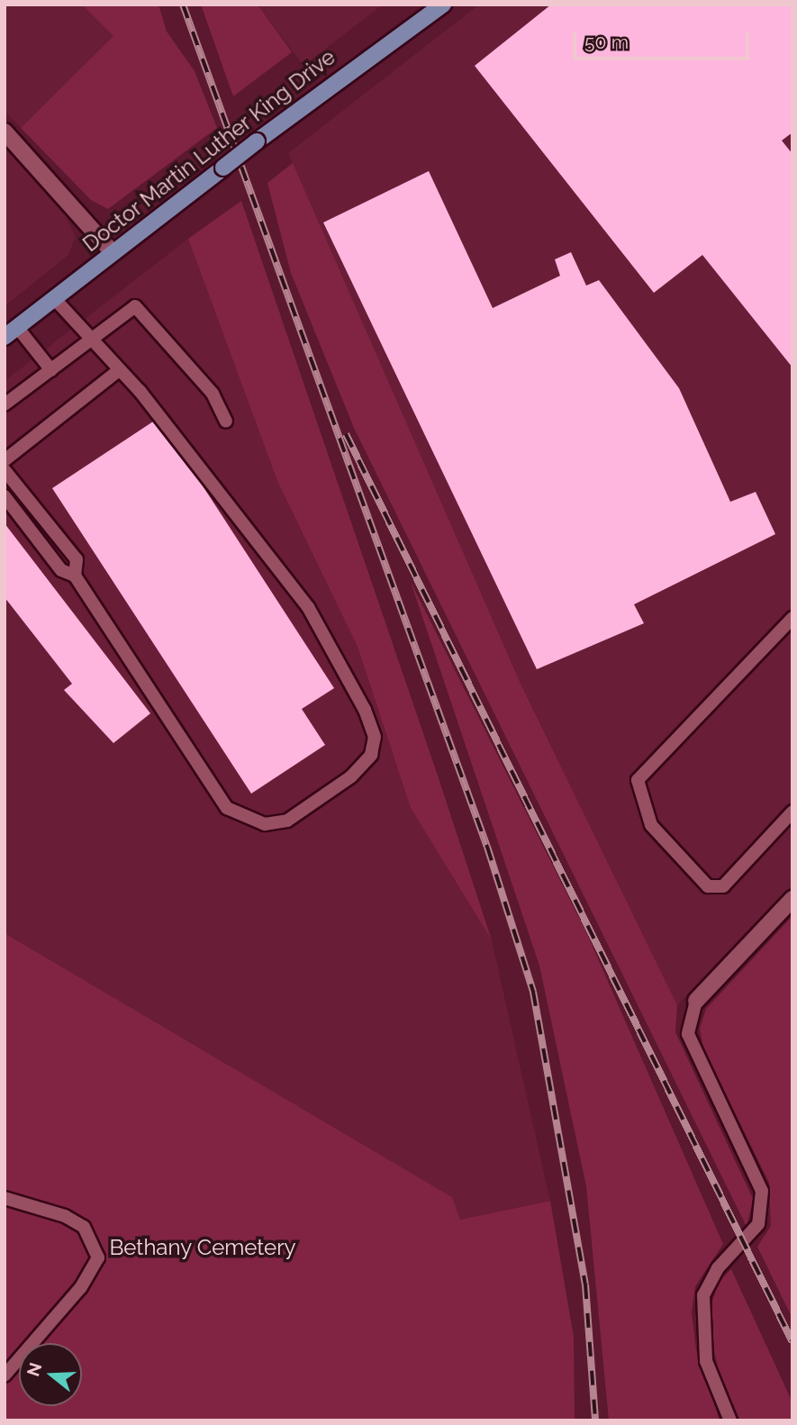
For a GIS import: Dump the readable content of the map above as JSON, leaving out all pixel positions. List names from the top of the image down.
{
  "streets": {
    "main road": ["Doctor Martin Luther King Drive"]
  },
  "parks": ["Bethany Cemetery"],
  "scale_bar": "50 m",
  "north": "left"
}
